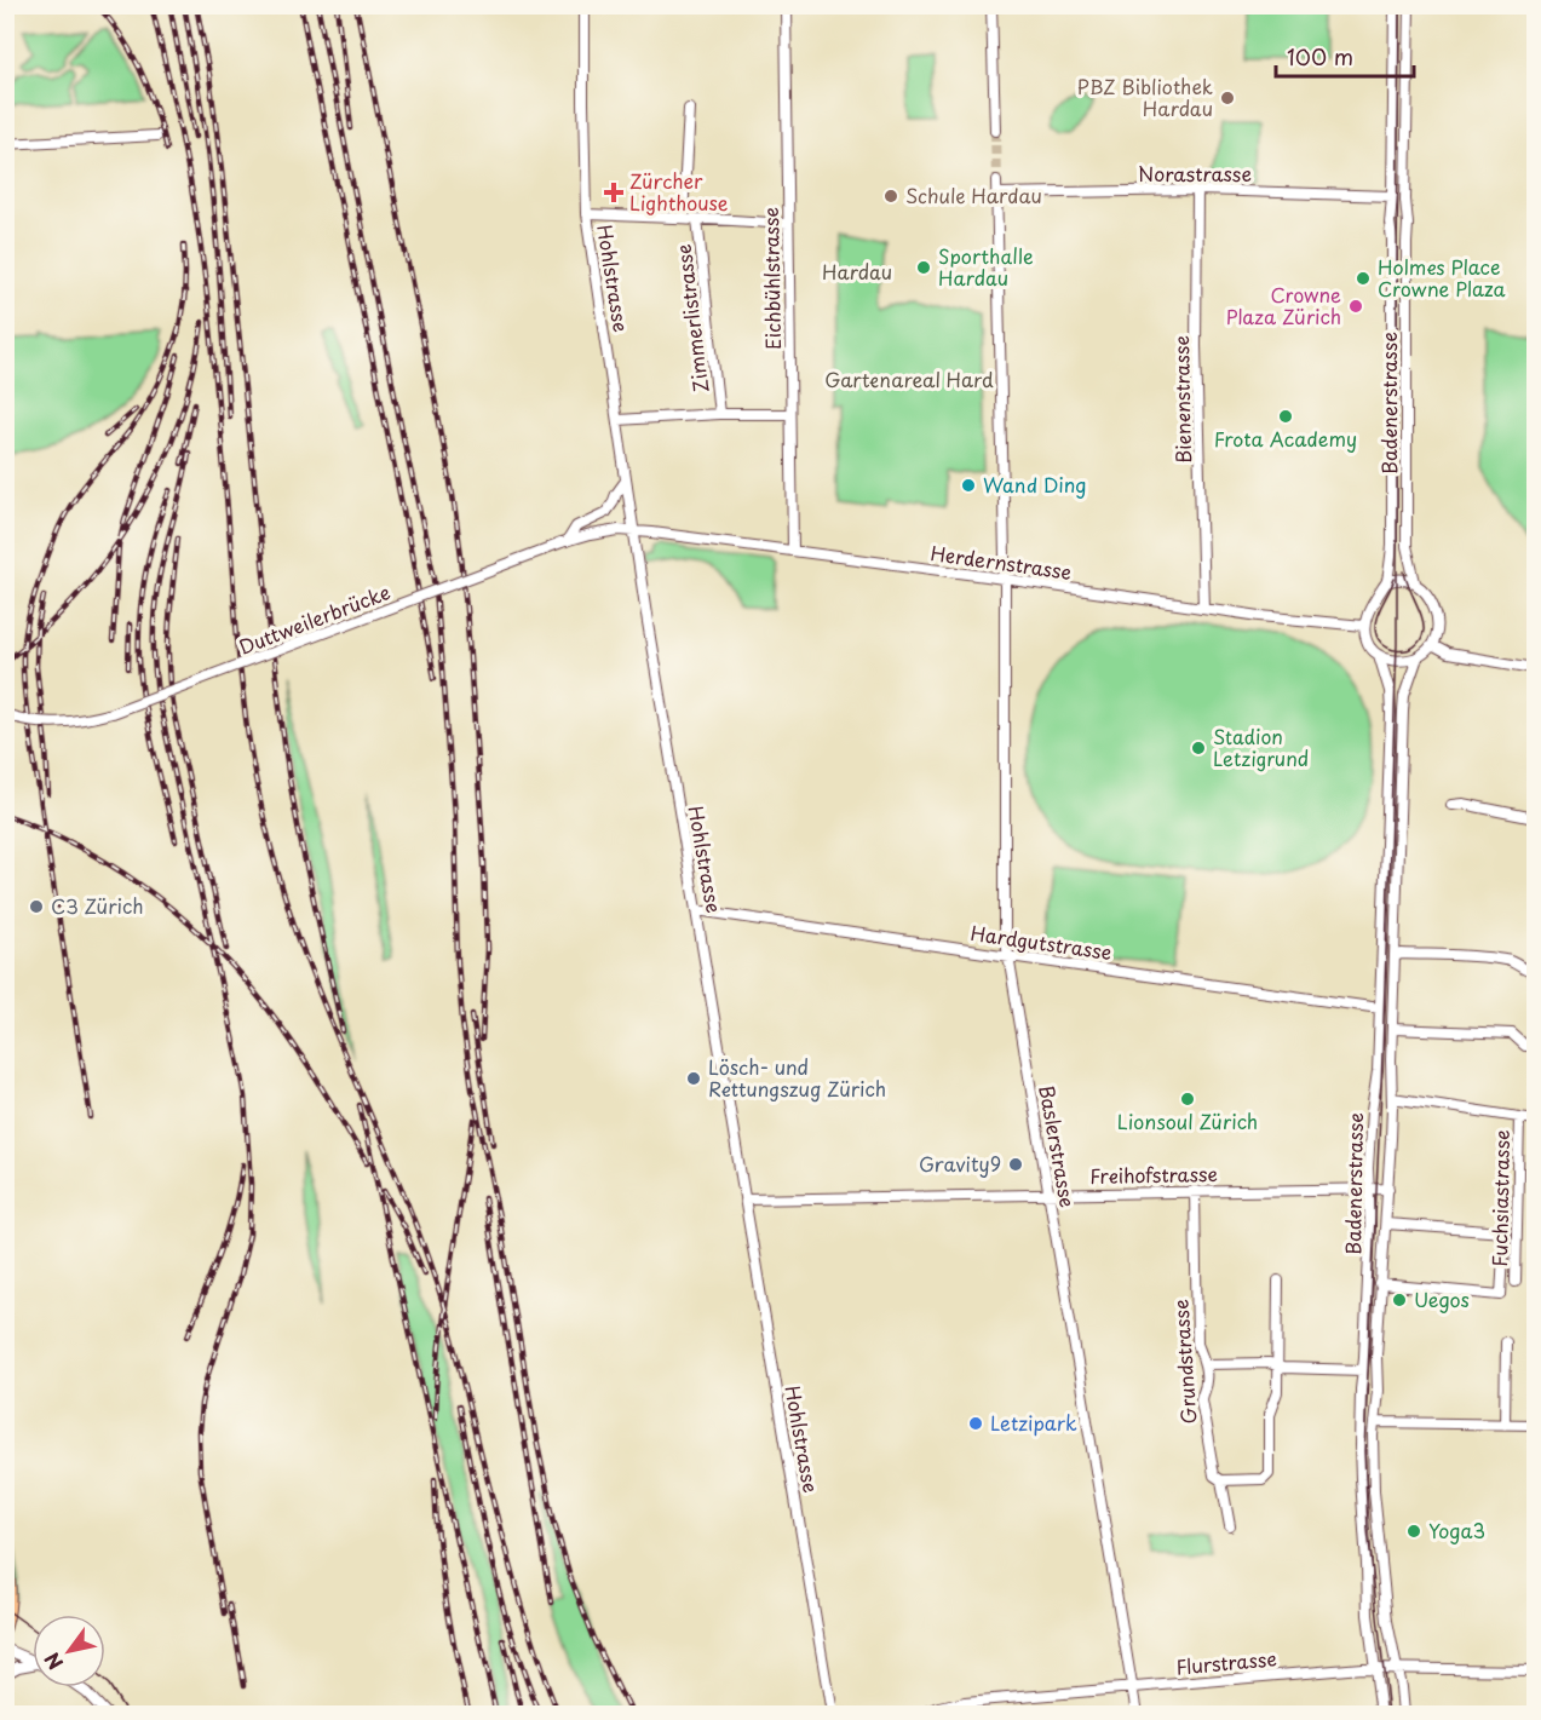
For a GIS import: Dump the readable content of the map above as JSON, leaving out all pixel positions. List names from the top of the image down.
{
  "streets": {
    "street": [
      "Norastrasse",
      "Hohlstrasse",
      "Eichbühlstrasse",
      "Zimmerlistrasse",
      "Bienenstrasse",
      "Badenerstrasse",
      "Herdernstrasse",
      "Duttweilerbrücke",
      "Hardgutstrasse",
      "Baslerstrasse",
      "Freihofstrasse",
      "Fuchsiastrasse",
      "Grundstrasse",
      "Flurstrasse"
    ]
  },
  "crossings": [
    ["Norastrasse", "Bienenstrasse"],
    ["Norastrasse", "Badenerstrasse"],
    ["Norastrasse", "Baslerstrasse"],
    ["Hohlstrasse", "Herdernstrasse"],
    ["Hohlstrasse", "Duttweilerbrücke"],
    ["Hohlstrasse", "Hardgutstrasse"],
    ["Hohlstrasse", "Freihofstrasse"],
    ["Eichbühlstrasse", "Herdernstrasse"],
    ["Bienenstrasse", "Herdernstrasse"],
    ["Badenerstrasse", "Herdernstrasse"],
    ["Badenerstrasse", "Hardgutstrasse"],
    ["Badenerstrasse", "Freihofstrasse"],
    ["Badenerstrasse", "Flurstrasse"],
    ["Herdernstrasse", "Duttweilerbrücke"],
    ["Herdernstrasse", "Baslerstrasse"],
    ["Hardgutstrasse", "Baslerstrasse"],
    ["Baslerstrasse", "Freihofstrasse"],
    ["Baslerstrasse", "Flurstrasse"],
    ["Freihofstrasse", "Grundstrasse"]
  ],
  "parks": ["Hardau", "Gartenareal Hard"],
  "places": {
    "other": [
      "PBZ Bibliothek Hardau",
      "Schule Hardau",
      "Sporthalle Hardau",
      "Holmes Place Crowne Plaza",
      "Crowne Plaza Zürich",
      "Frota Academy",
      "Wand Ding",
      "Stadion Letzigrund",
      "C3 Zürich",
      "Lösch- und Rettungszug Zürich",
      "Lionsoul Zürich",
      "Gravity9",
      "Uegos",
      "Letzipark",
      "Yoga3"
    ],
    "health": ["Zürcher Lighthouse"]
  },
  "scale_bar": "100 m",
  "north": "bottom left"
}
